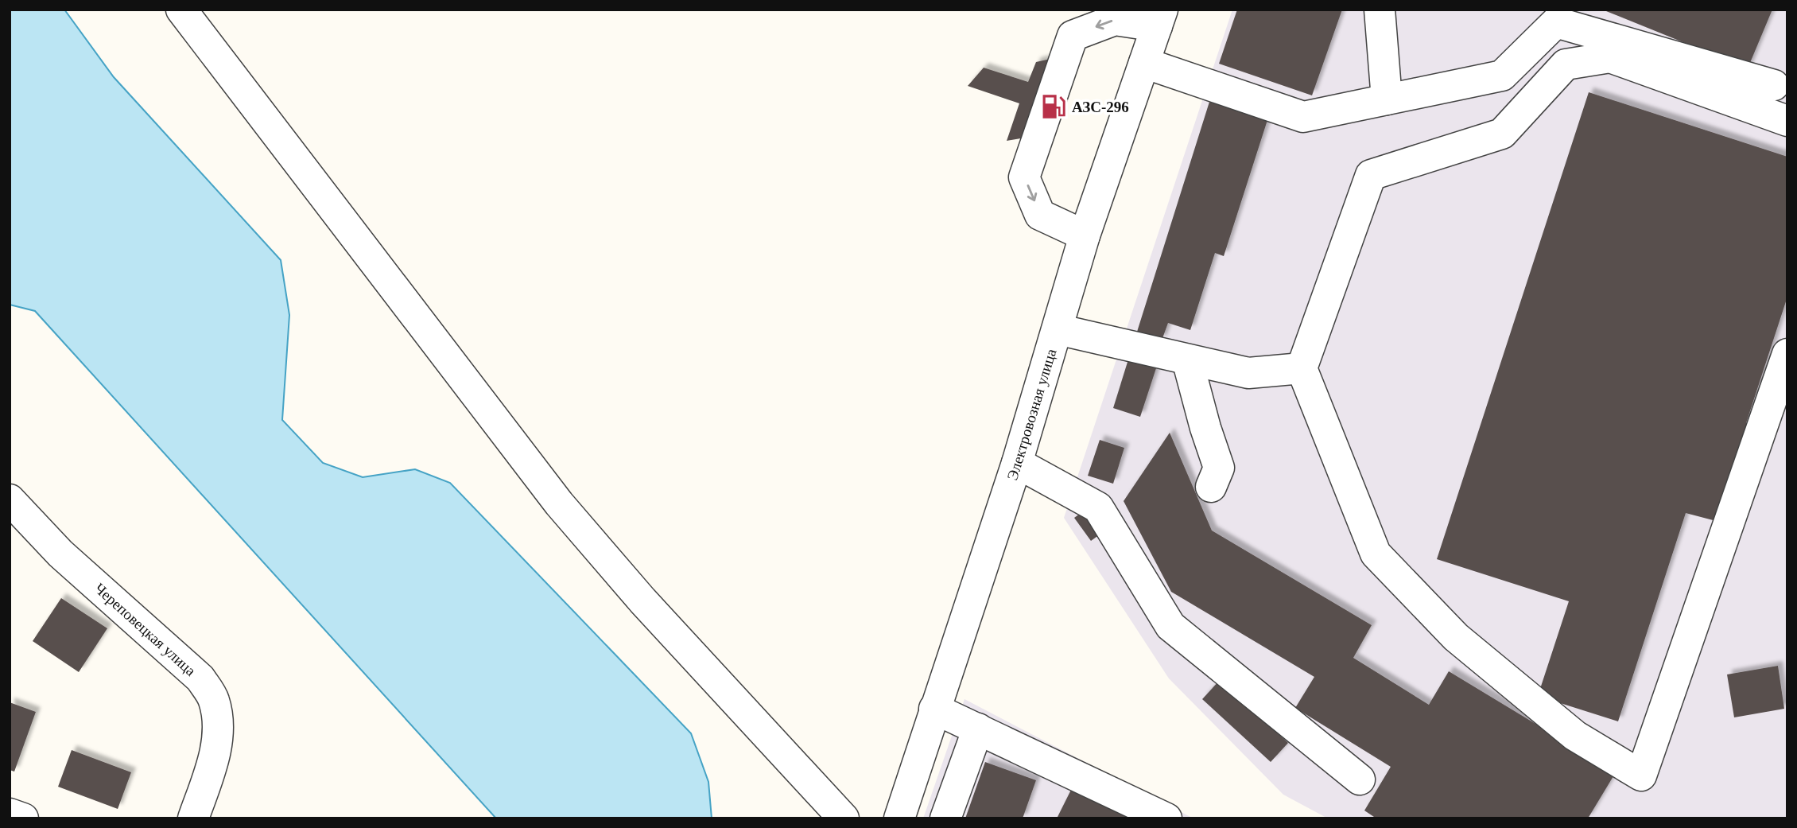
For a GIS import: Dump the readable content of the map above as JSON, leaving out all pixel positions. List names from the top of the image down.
{
  "streets": {
    "street": ["Электровозная улица", "Череповецкая улица"]
  },
  "places": {
    "fuel station": ["АЗС-296"]
  }
}
